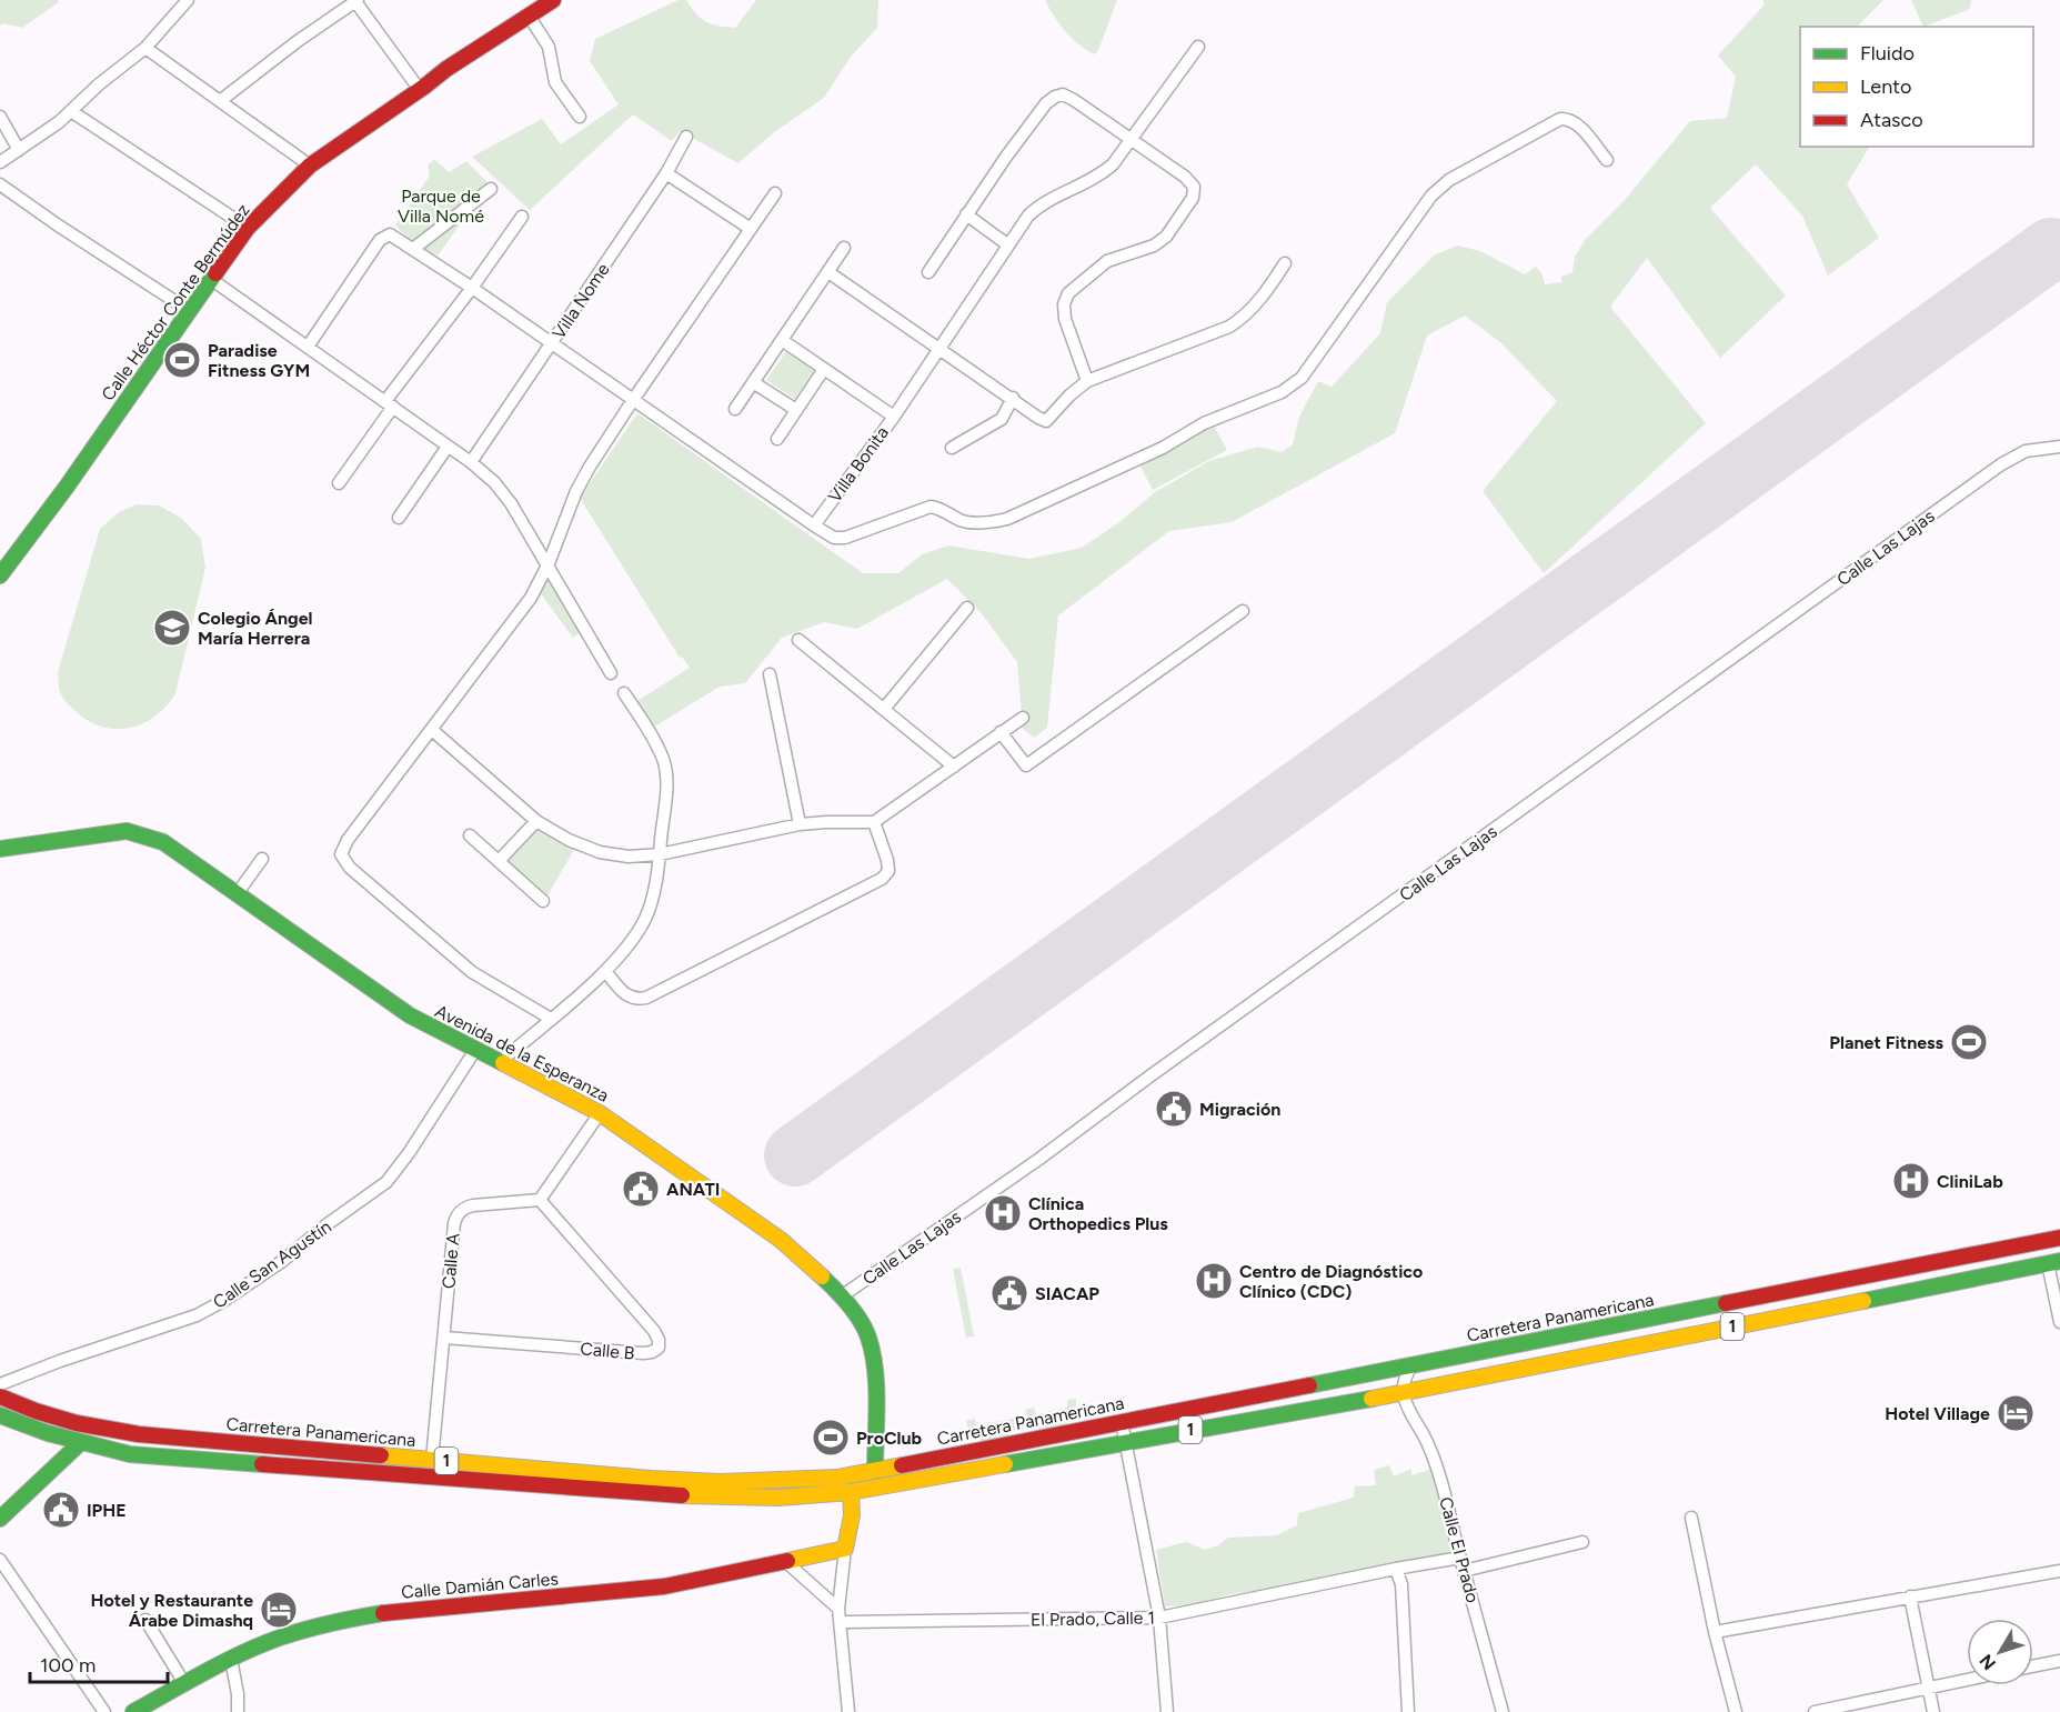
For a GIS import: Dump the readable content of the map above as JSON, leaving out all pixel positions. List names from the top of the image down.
{
  "streets": {
    "main road": [
      "Calle Héctor Conte Bermúdez",
      "Avenida de la Esperanza",
      "Carretera Panamericana",
      "1",
      "Calle Damián Carles"
    ],
    "street": [
      "Villa Nome",
      "Villa Bonita",
      "Calle Las Lajas",
      "Calle A",
      "Calle San Agustín",
      "Calle B",
      "Calle El Prado",
      "El Prado, Calle 1"
    ]
  },
  "crossings": [
    ["Calle Las Lajas", "Avenida de la Esperanza"],
    ["Avenida de la Esperanza", "Calle San Agustín"],
    ["Avenida de la Esperanza", "Carretera Panamericana"],
    ["Calle A", "Carretera Panamericana"],
    ["Calle A", "Calle B"],
    ["Carretera Panamericana", "1"],
    ["Carretera Panamericana", "Calle El Prado"],
    ["Calle El Prado", "El Prado, Calle 1"]
  ],
  "parks": ["Parque de Villa Nomé"],
  "places": {
    "sports": ["Paradise Fitness GYM", "Planet Fitness", "ProClub"],
    "school or university": ["Colegio Ángel María Herrera"],
    "public building": [
      "Migración",
      "ANATI",
      "SIACAP",
      "IPHE"
    ],
    "hospital": ["CliniLab", "Clínica Orthopedics Plus", "Centro de Diagnóstico Clínico (CDC)"],
    "hotel": ["Hotel Village", "Hotel y Restaurante Árabe Dimashq"]
  },
  "legend": ["Fluido", "Lento", "Atasco"],
  "scale_bar": "100 m",
  "north": "bottom left"
}
